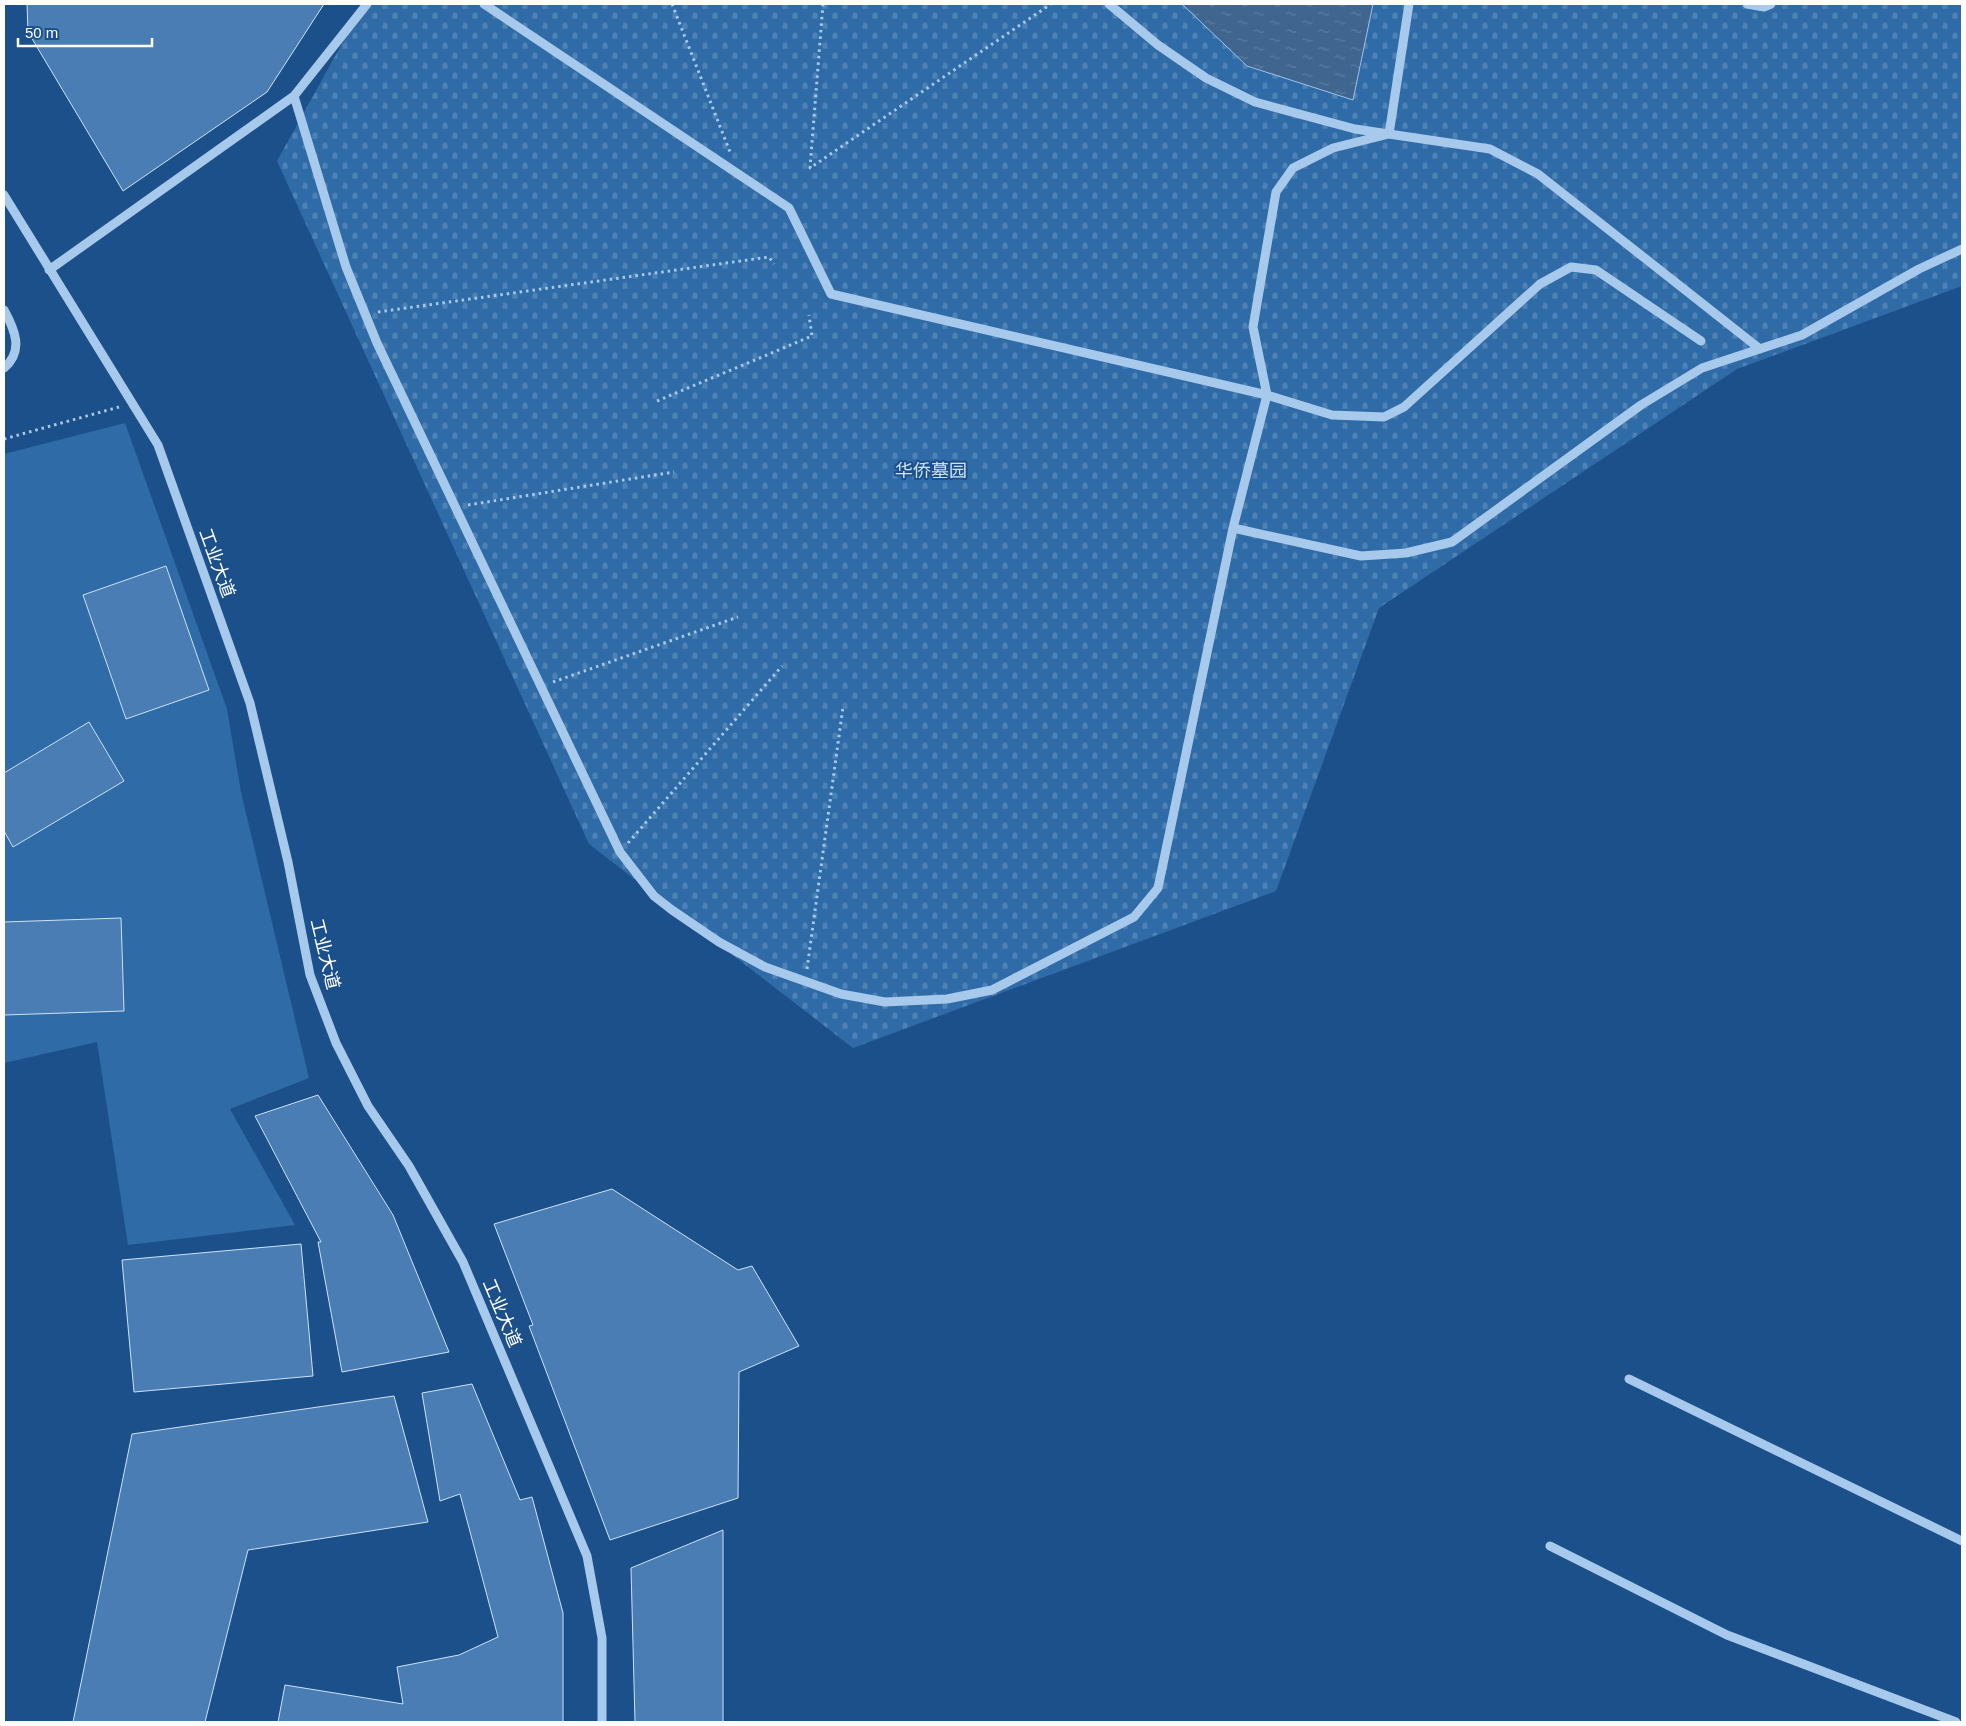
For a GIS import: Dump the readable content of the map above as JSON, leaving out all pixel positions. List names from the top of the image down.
{
  "streets": {
    "street": ["工业大道"]
  },
  "parks": ["华侨墓园"],
  "scale_bar": "50 m"
}
